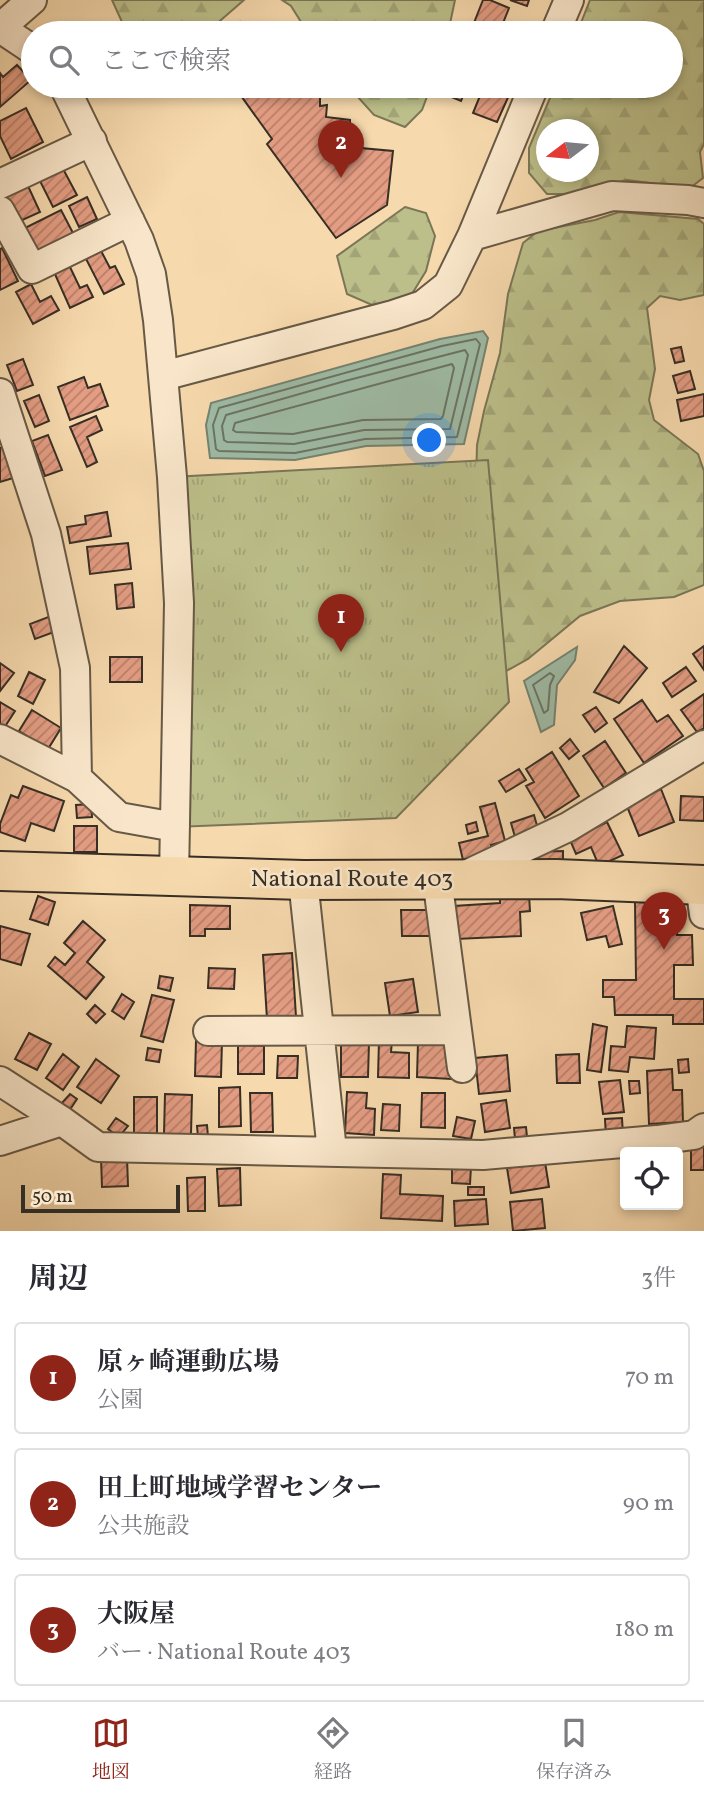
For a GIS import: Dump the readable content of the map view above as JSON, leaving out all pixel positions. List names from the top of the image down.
{
  "streets": {
    "highway": ["National Route 403"]
  },
  "scale_bar": "50 m",
  "north": "left",
  "page": {
    "search": "ここで検索",
    "pins": ["2", "1", "3"],
    "scale": "50 m",
    "heading": ["周辺", "3件"],
    "list": [
      {
        "mark": "1",
        "name": "原ヶ崎運動広場",
        "note": "公園",
        "value": "70 m"
      },
      {
        "mark": "2",
        "name": "田上町地域学習センター",
        "note": "公共施設",
        "value": "90 m"
      },
      {
        "mark": "3",
        "name": "大阪屋",
        "note": "バー · National Route 403",
        "value": "180 m"
      }
    ],
    "nav": ["地図", "経路", "保存済み"]
  }
}
